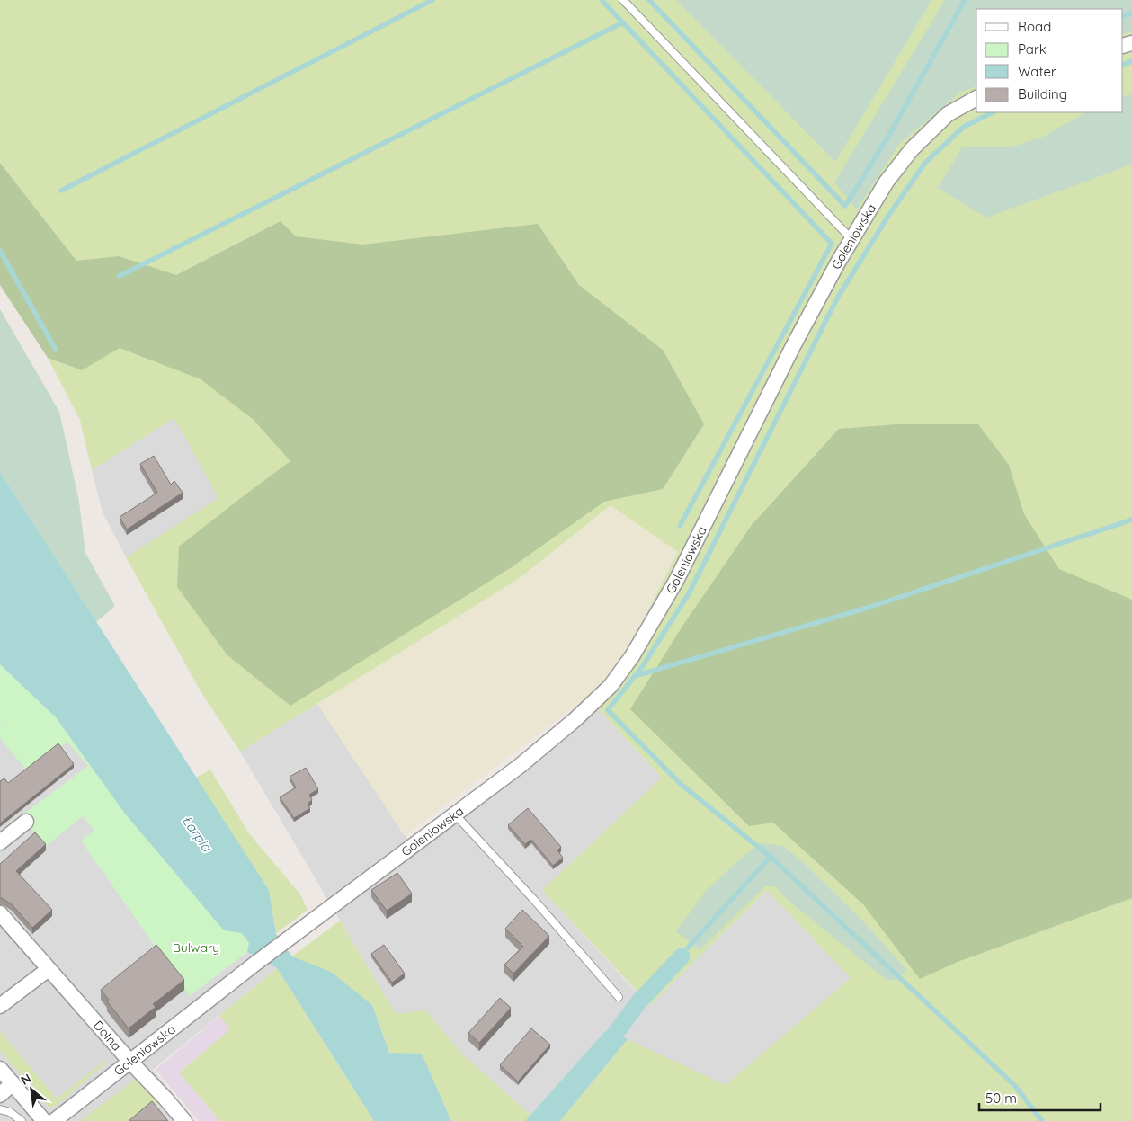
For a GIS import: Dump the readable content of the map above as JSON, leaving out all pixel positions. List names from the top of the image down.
{
  "streets": {
    "street": ["Goleniowska", "Dolna"]
  },
  "crossings": [
    ["Goleniowska", "Dolna"]
  ],
  "water": ["Łarpia"],
  "parks": ["Bulwary"],
  "legend": [
    "Road",
    "Park",
    "Water",
    "Building"
  ],
  "scale_bar": "50 m",
  "north": "top left"
}
